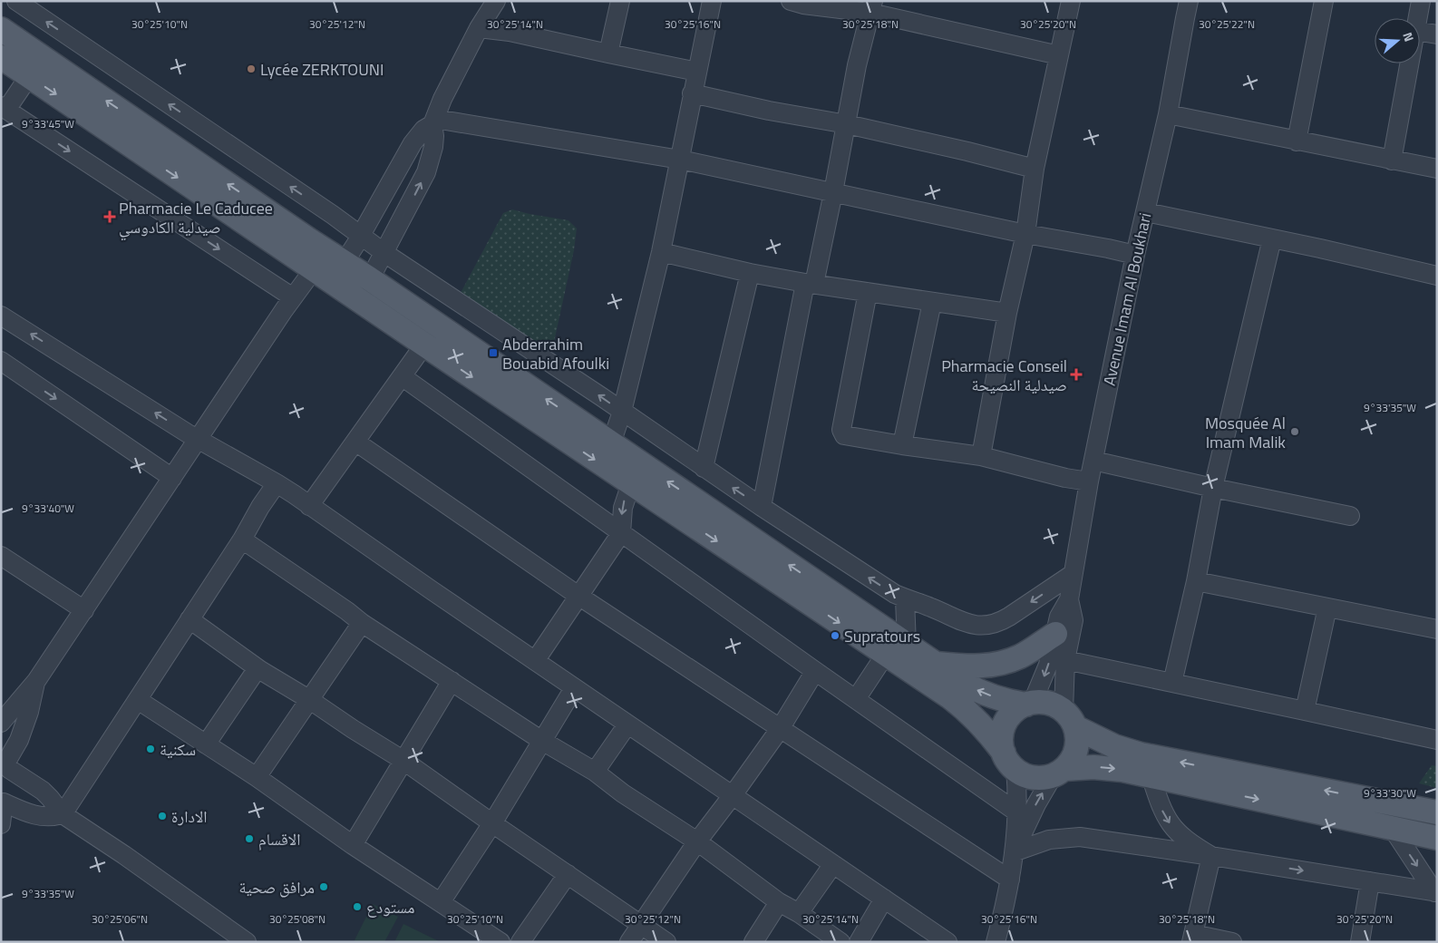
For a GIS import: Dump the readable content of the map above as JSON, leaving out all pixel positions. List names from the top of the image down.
{
  "streets": {
    "street": ["Avenue Imam Al Boukhari"]
  },
  "places": {
    "other": [
      "Lycée ZERKTOUNI",
      "Mosquée Al Imam Malik",
      "Supratours",
      "سكنية",
      "الادارة",
      "الاقسام",
      "مرافق صحية",
      "مستودع"
    ],
    "health": ["Pharmacie Le Caducee صيدلية الكادوسي", "Pharmacie Conseil صيدلية النصيحة"],
    "transit": ["Abderrahim Bouabid Afoulki"]
  },
  "north": "right",
  "coordinates": [
    "30°25'22\"N",
    "30°25'10\"N",
    "30°25'12\"N",
    "30°25'14\"N",
    "30°25'16\"N",
    "30°25'18\"N",
    "30°25'20\"N",
    "9°33'45\"W",
    "9°33'35\"W",
    "9°33'40\"W",
    "9°33'30\"W",
    "30°25'06\"N",
    "30°25'08\"N"
  ]
}
